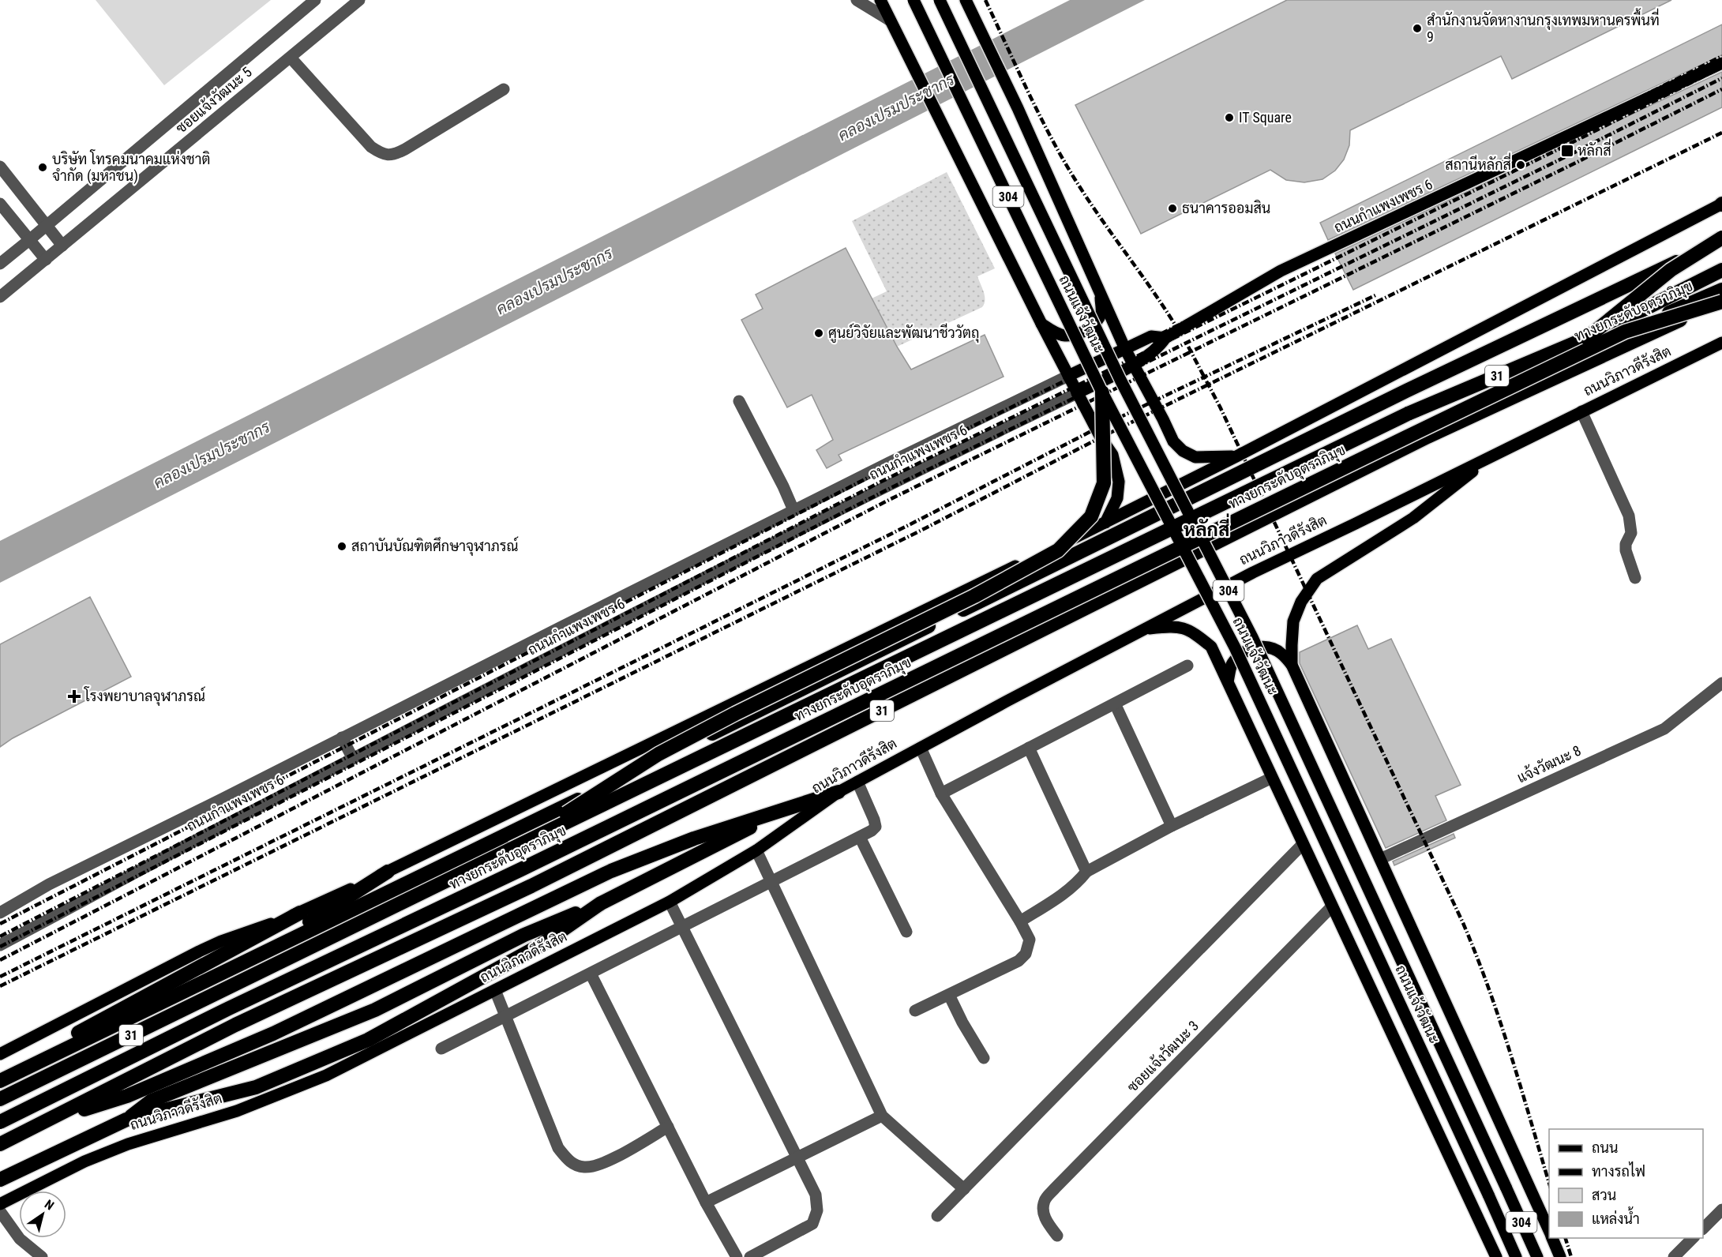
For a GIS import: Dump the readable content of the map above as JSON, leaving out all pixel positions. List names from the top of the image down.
{
  "streets": {
    "highway": ["ทางยกระดับอุตราภิมุข", "ถนนวิภาวดีรังสิต", "31"],
    "main road": ["304", "ถนนกำแพงเพชร 6", "ถนนแจ้งวัฒนะ"],
    "street": ["ซอยแจ้งวัฒนะ 5", "แจ้งวัฒนะ 8", "ซอยแจ้งวัฒนะ 3"]
  },
  "crossings": [
    ["ถนนกำแพงเพชร 6", "ถนนแจ้งวัฒนะ"],
    ["ถนนแจ้งวัฒนะ", "ถนนวิภาวดีรังสิต"],
    ["ถนนแจ้งวัฒนะ", "แจ้งวัฒนะ 8"]
  ],
  "districts": ["หลักสี่"],
  "water": ["คลองเปรมประชากร"],
  "places": {
    "other": [
      "สำนักงานจัดหางานกรุงเทพมหานครพื้นที่ 9",
      "IT Square",
      "สถานีหลักสี่",
      "บริษัท โทรคมนาคมแห่งชาติ จำกัด (มหาชน)",
      "ธนาคารออมสิน",
      "ศูนย์วิจัยและพัฒนาชีววัตถุ",
      "สถาบันบัณฑิตศึกษาจุฬาภรณ์"
    ],
    "transit": ["หลักสี่"],
    "health": ["โรงพยาบาลจุฬาภรณ์"]
  },
  "legend": [
    "ถนน",
    "ทางรถไฟ",
    "สวน",
    "แหล่งน้ำ"
  ],
  "north": "top right"
}
